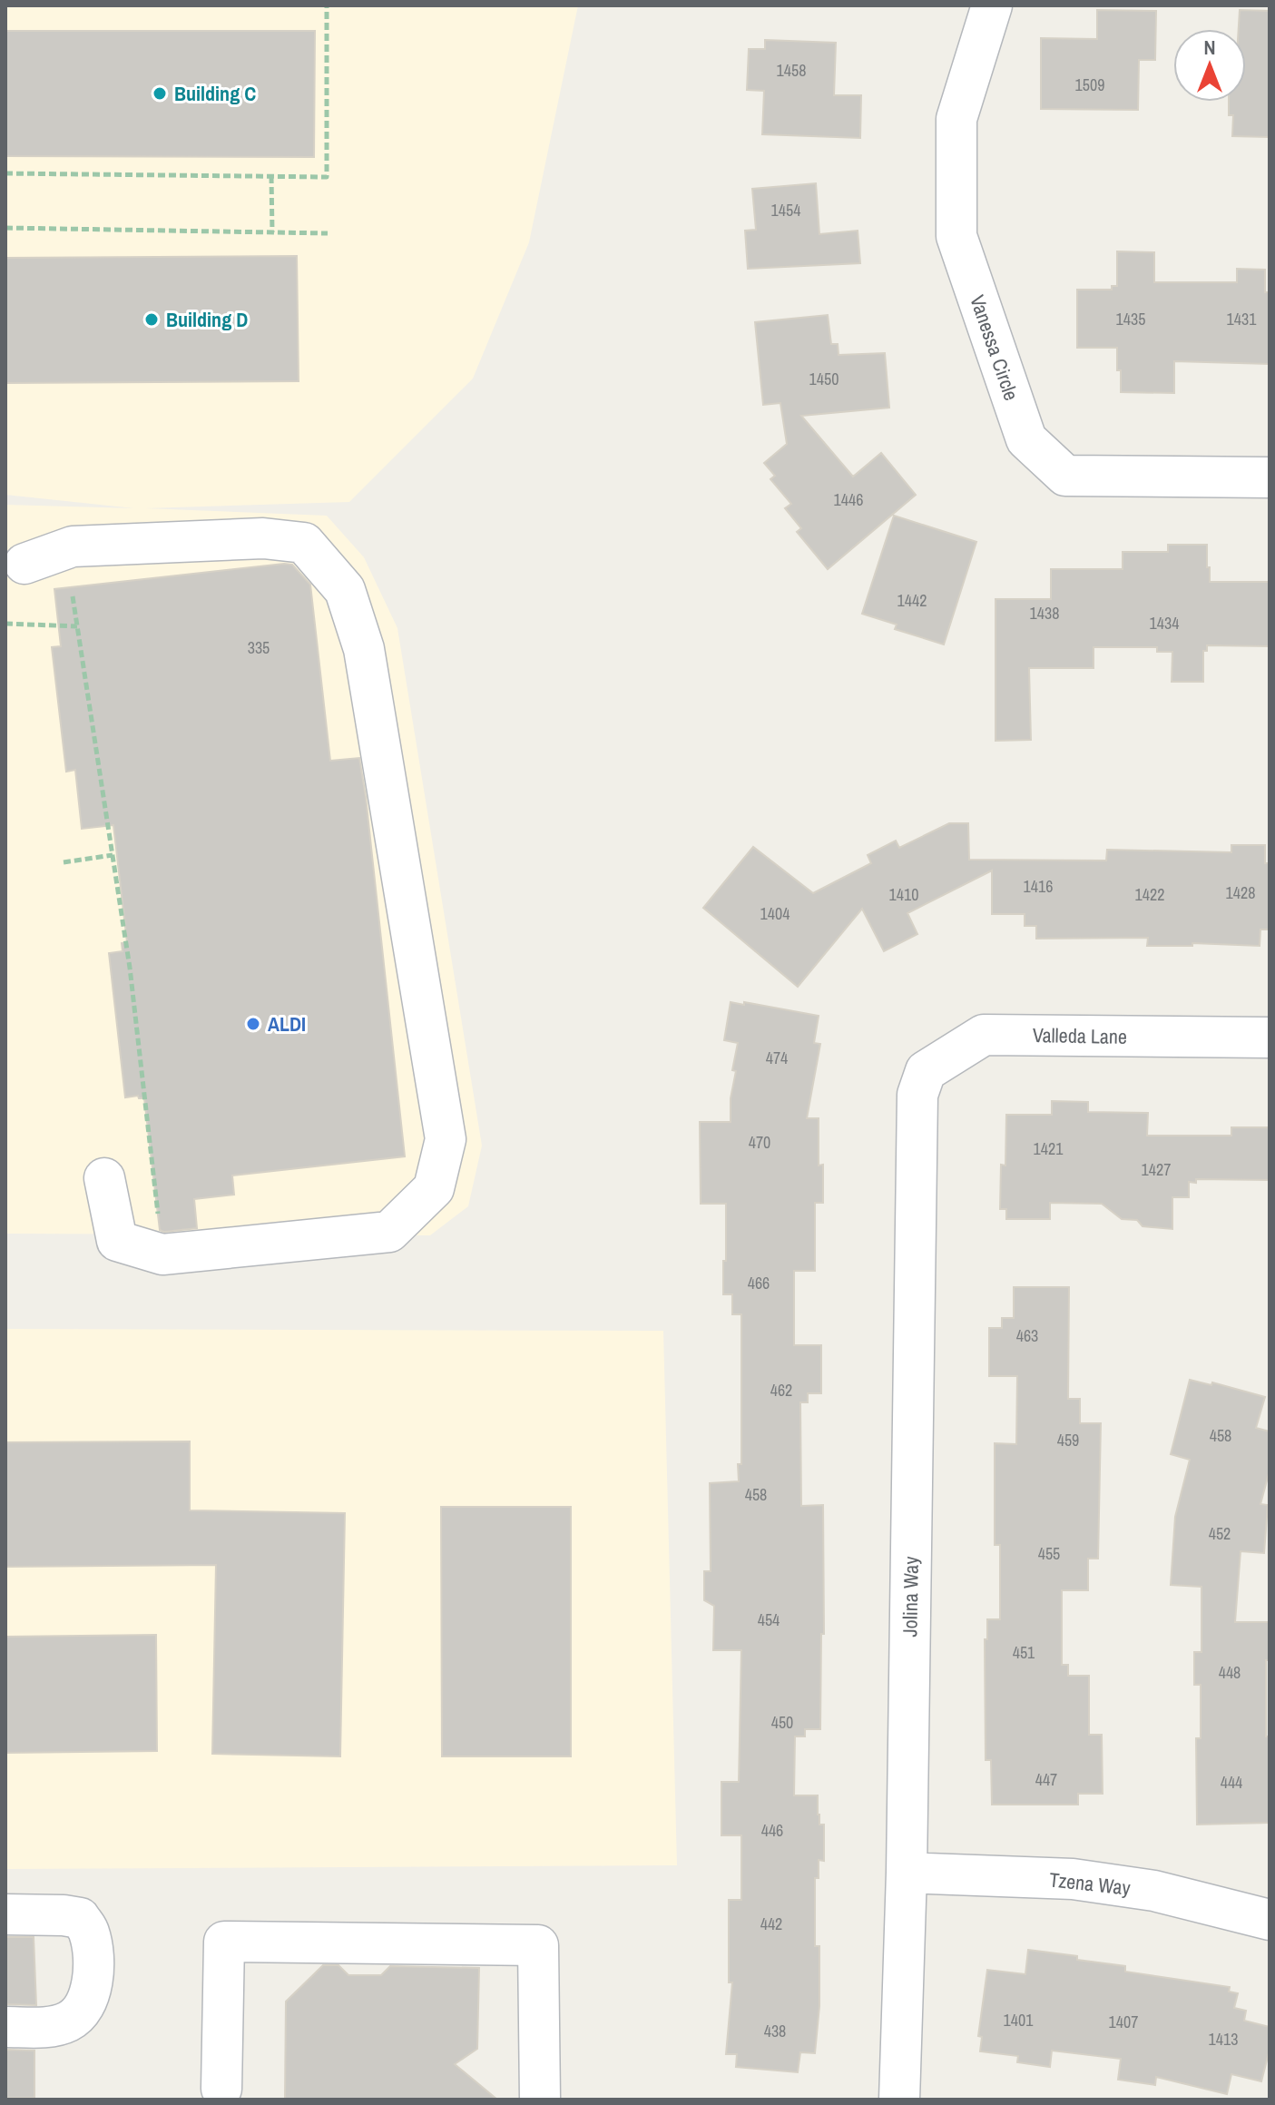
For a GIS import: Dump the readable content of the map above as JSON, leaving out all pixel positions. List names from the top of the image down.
{
  "streets": {
    "street": [
      "Vanessa Circle",
      "Valleda Lane",
      "Jolina Way",
      "Tzena Way"
    ]
  },
  "crossings": [
    ["Valleda Lane", "Jolina Way"],
    ["Jolina Way", "Tzena Way"]
  ],
  "places": ["Building C", "Building D", "ALDI"],
  "house_numbers": [
    "1458",
    "1509",
    "1454",
    "1435",
    "1431",
    "1450",
    "1446",
    "1442",
    "1438",
    "1434",
    "335",
    "1416",
    "1428",
    "1410",
    "1422",
    "1404",
    "474",
    "470",
    "1421",
    "1427",
    "466",
    "463",
    "462",
    "458",
    "459",
    "458",
    "452",
    "455",
    "454",
    "451",
    "448",
    "450",
    "447",
    "444",
    "446",
    "442",
    "1401",
    "1407",
    "438",
    "1413"
  ],
  "north": "top"
}
